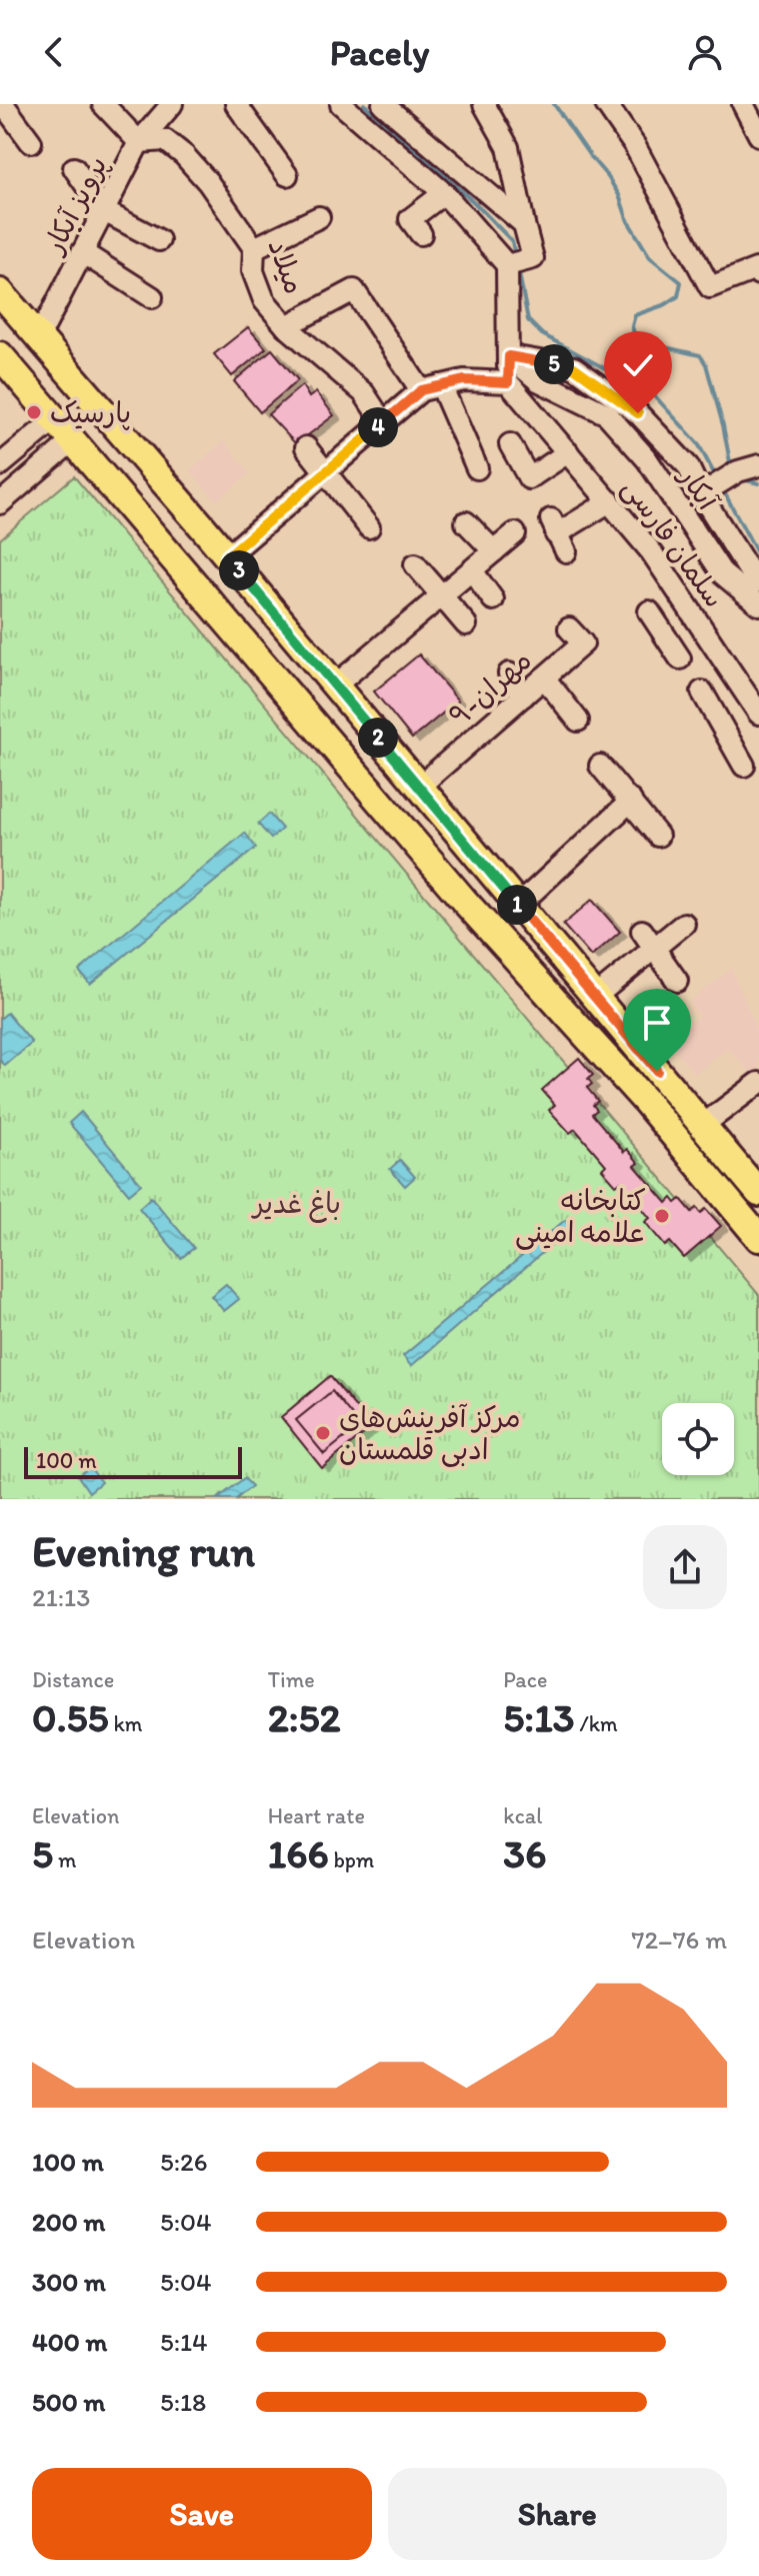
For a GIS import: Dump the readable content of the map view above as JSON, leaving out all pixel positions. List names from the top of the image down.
{
  "streets": {
    "street": [
      "پرویز آبکار",
      "میلاد",
      "آبکار",
      "سلمان فارسی",
      "۹-مهران"
    ]
  },
  "crossings": [
    ["پرویز آبکار", "میلاد"]
  ],
  "parks": ["باغ غدیر"],
  "places": ["پارسیک", "کتابخانه علامه امینی", "مرکز آفرینش‌های ادبی قلمستان"],
  "scale_bar": "100 m",
  "page": {
    "header": "Pacely",
    "pins": [
      "5",
      "4",
      "3",
      "2",
      "1"
    ],
    "scale": "100 m",
    "heading": ["Evening run", "21:13"],
    "stats": [
      ["Distance", "0.55 km"],
      ["Time", "2:52"],
      ["Pace", "5:13 /km"],
      ["Elevation", "5 m"],
      ["Heart rate", "166 bpm"],
      ["kcal", "36"]
    ],
    "chart": ["Elevation", "72–76 m"],
    "list": [
      {
        "name": "100 m",
        "note": "5:26"
      },
      {
        "name": "200 m",
        "note": "5:04"
      },
      {
        "name": "300 m",
        "note": "5:04"
      },
      {
        "name": "400 m",
        "note": "5:14"
      },
      {
        "name": "500 m",
        "note": "5:18"
      }
    ],
    "buttons": ["Save", "Share"]
  }
}
